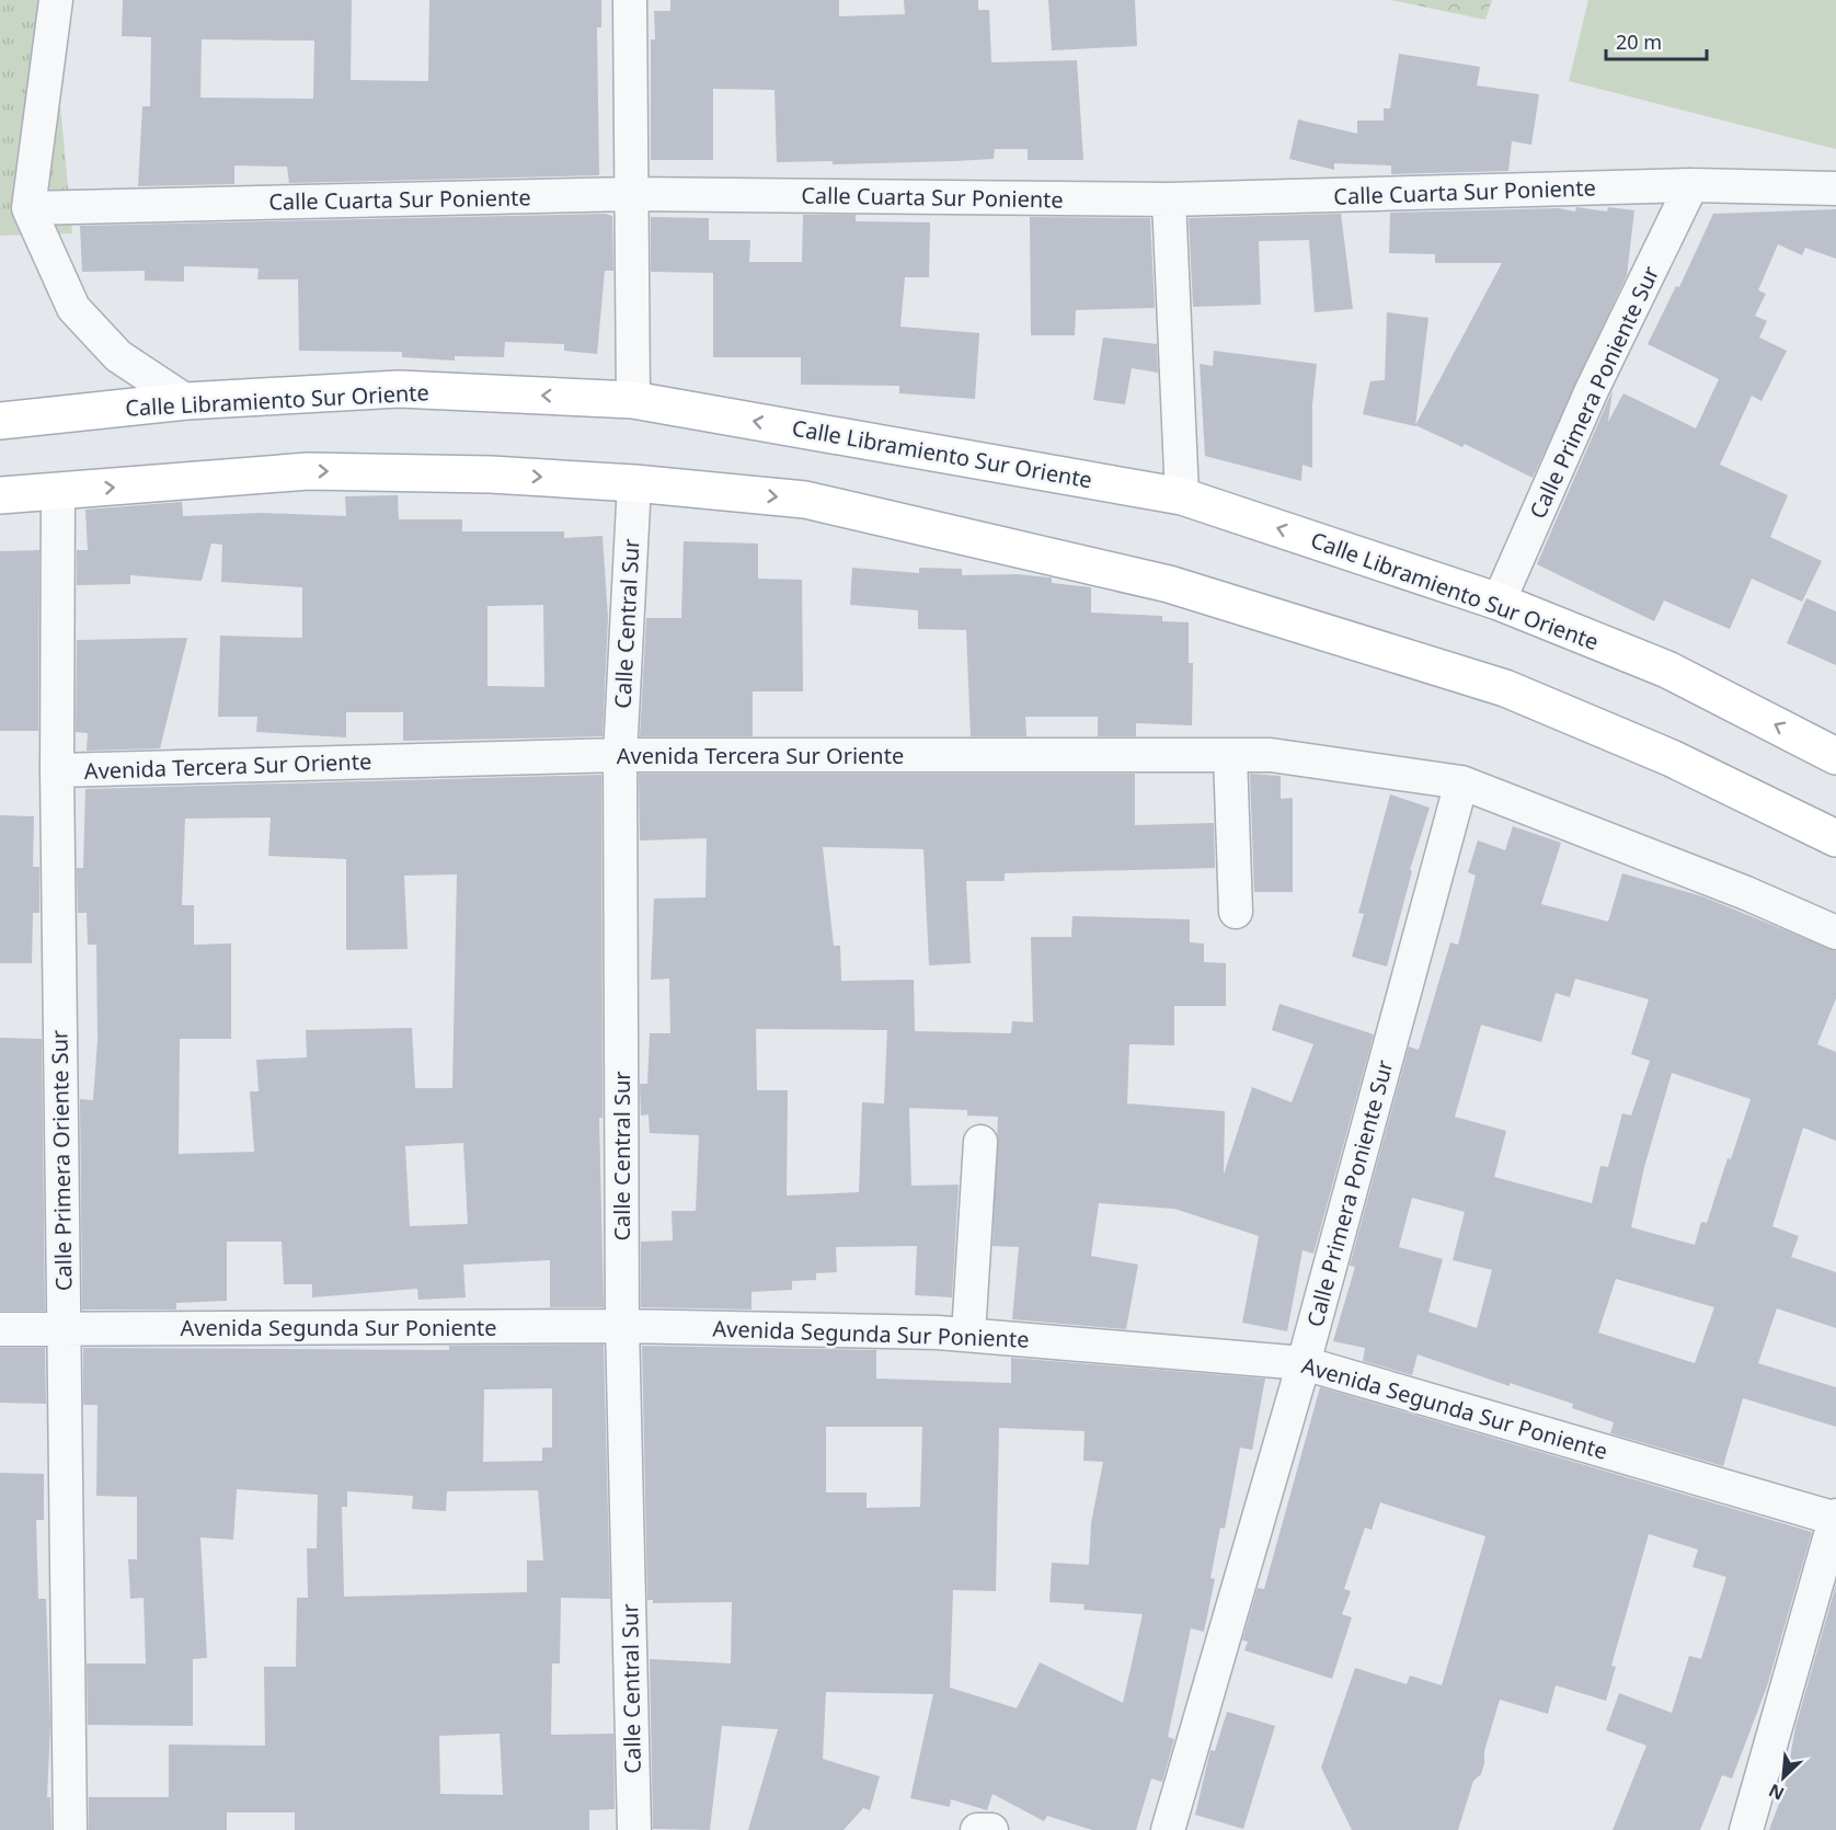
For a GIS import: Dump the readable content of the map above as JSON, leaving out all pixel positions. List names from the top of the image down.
{
  "streets": {
    "main road": ["Calle Libramiento Sur Oriente"],
    "street": [
      "Calle Cuarta Sur Poniente",
      "Calle Primera Poniente Sur",
      "Calle Central Sur",
      "Avenida Tercera Sur Oriente",
      "Calle Primera Oriente Sur",
      "Avenida Segunda Sur Poniente"
    ]
  },
  "crossings": [
    ["Calle Cuarta Sur Poniente", "Calle Primera Poniente Sur"],
    ["Calle Primera Poniente Sur", "Calle Libramiento Sur Oriente"],
    ["Calle Primera Poniente Sur", "Avenida Tercera Sur Oriente"],
    ["Calle Primera Poniente Sur", "Avenida Segunda Sur Poniente"],
    ["Calle Central Sur", "Avenida Tercera Sur Oriente"],
    ["Calle Central Sur", "Avenida Segunda Sur Poniente"],
    ["Avenida Tercera Sur Oriente", "Calle Primera Oriente Sur"],
    ["Calle Primera Oriente Sur", "Avenida Segunda Sur Poniente"]
  ],
  "scale_bar": "20 m",
  "north": "bottom left"
}
